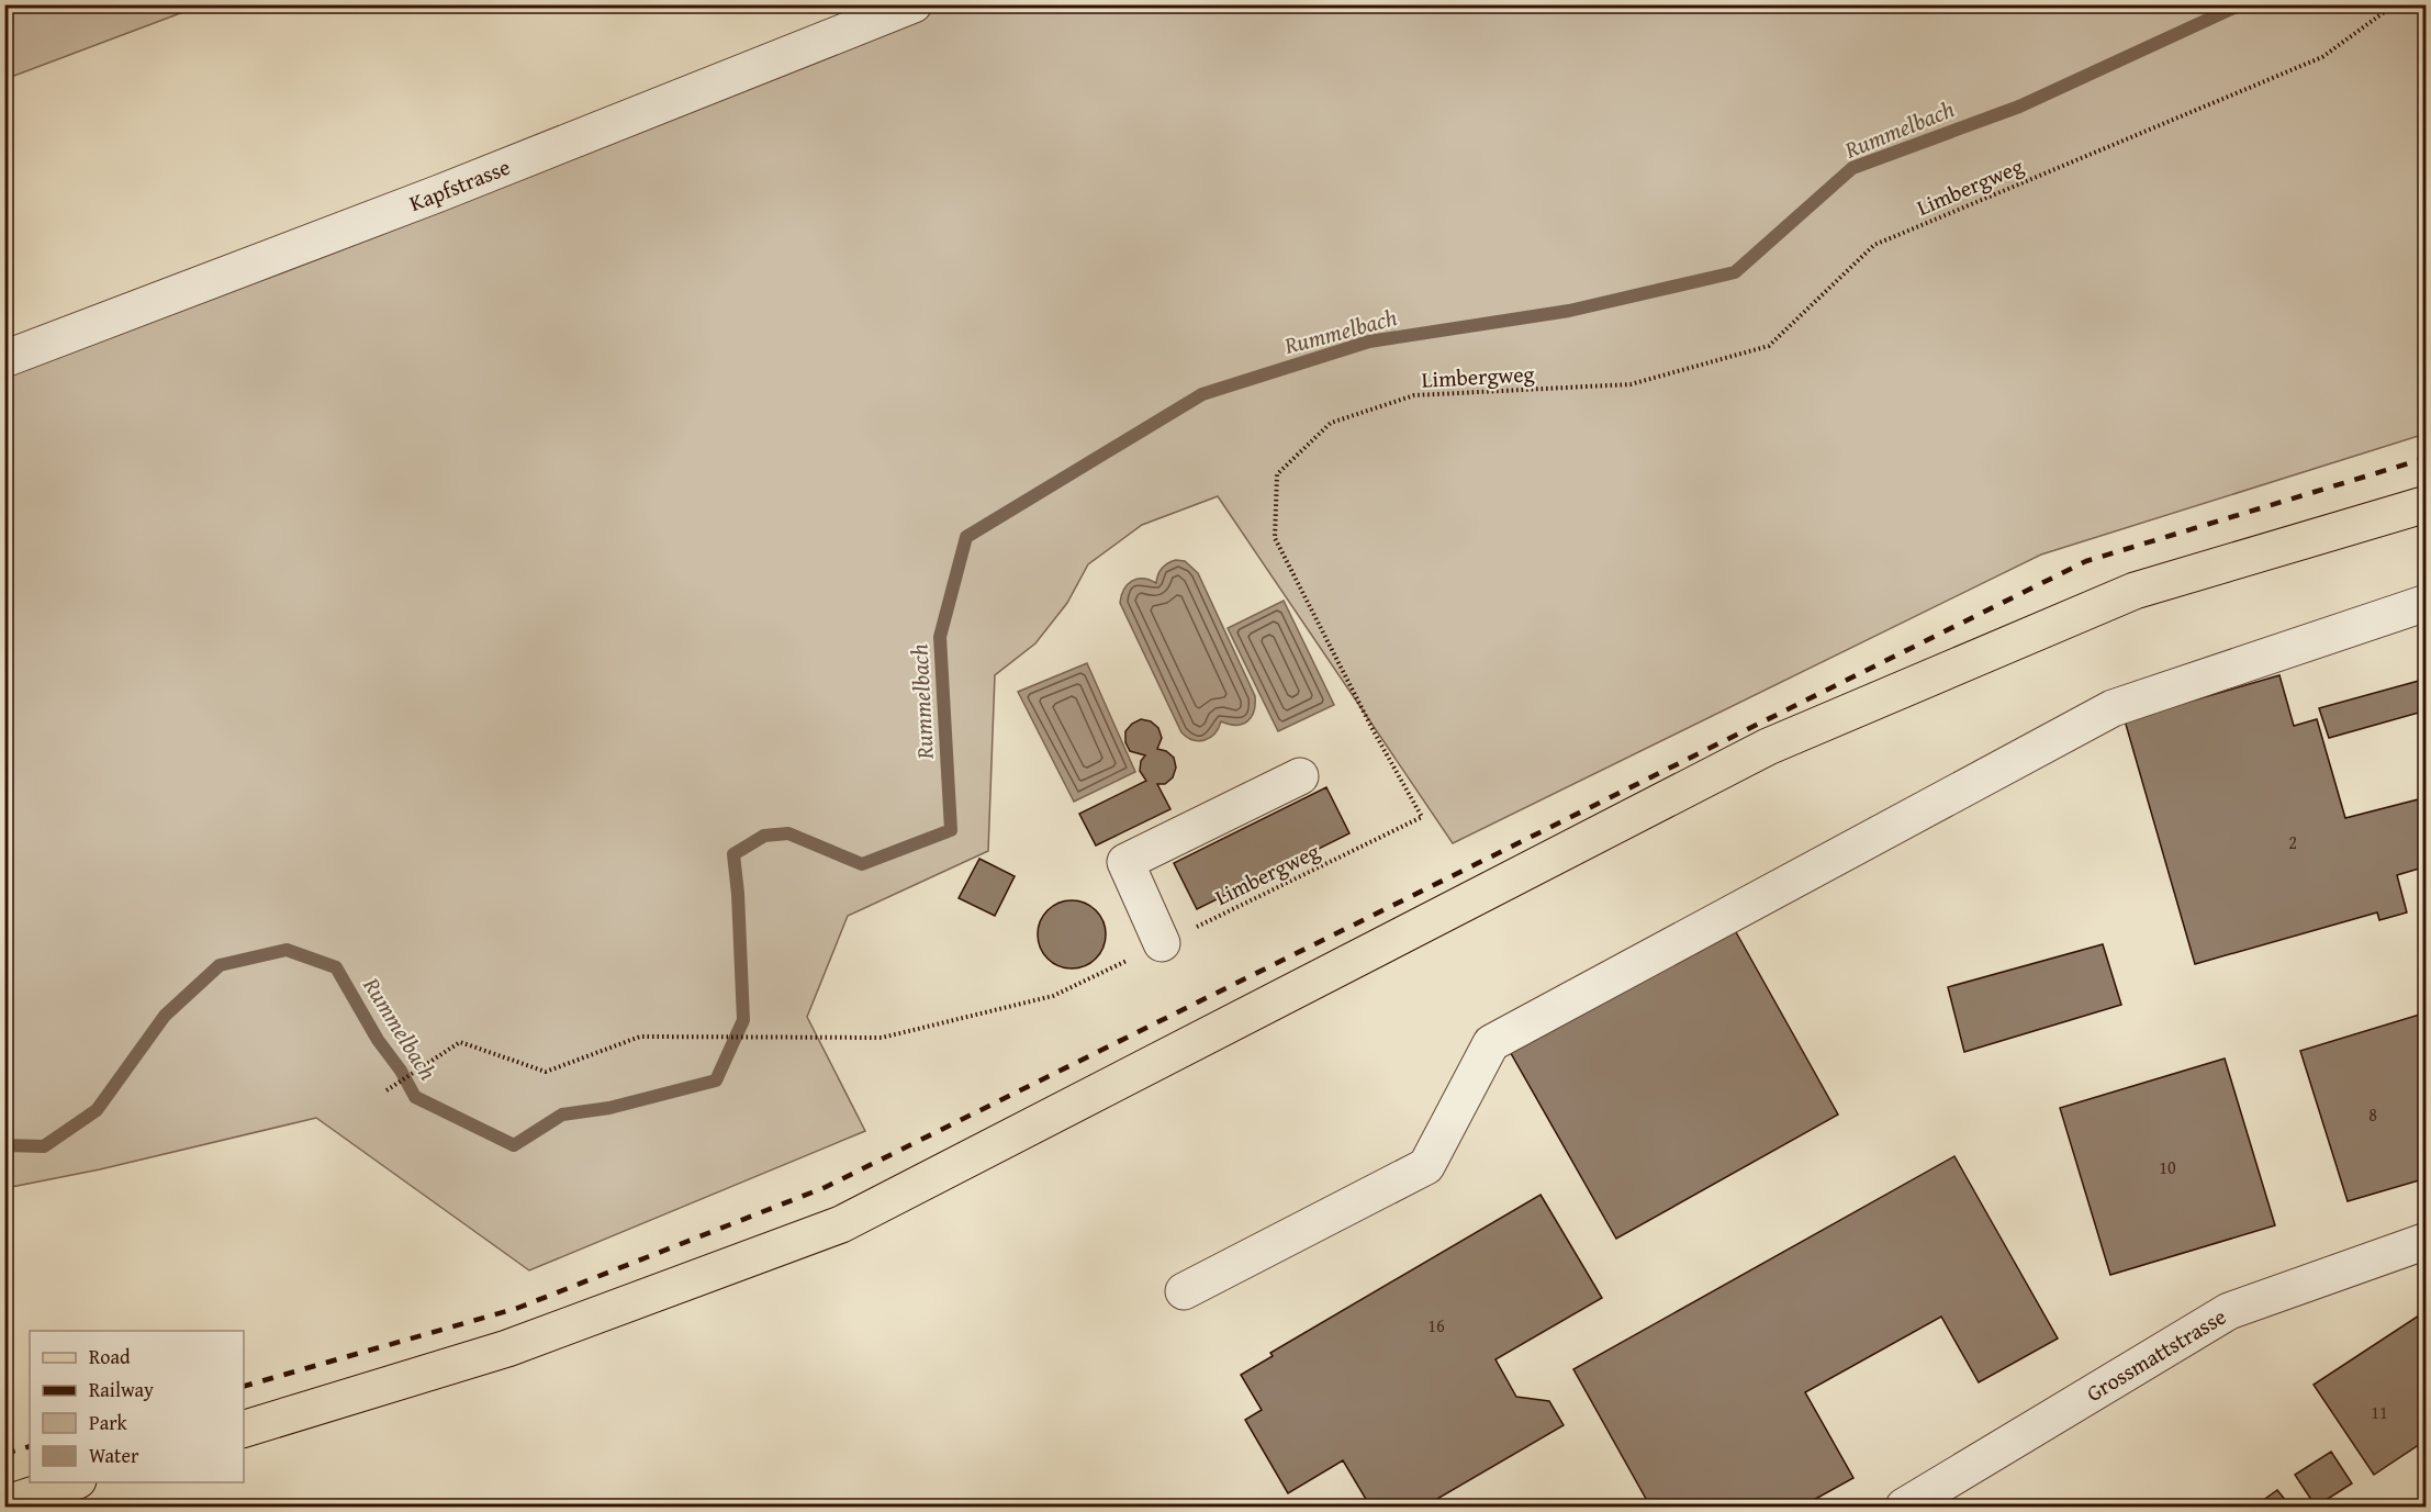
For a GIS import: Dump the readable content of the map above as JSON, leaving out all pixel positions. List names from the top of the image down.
{
  "streets": {
    "street": ["Kapfstrasse", "Grossmattstrasse"],
    "path": ["Limbergweg"]
  },
  "water": ["Rummelbach"],
  "house_numbers": [
    "2",
    "8",
    "10",
    "16",
    "11"
  ],
  "legend": [
    "Road",
    "Railway",
    "Park",
    "Water"
  ]
}
